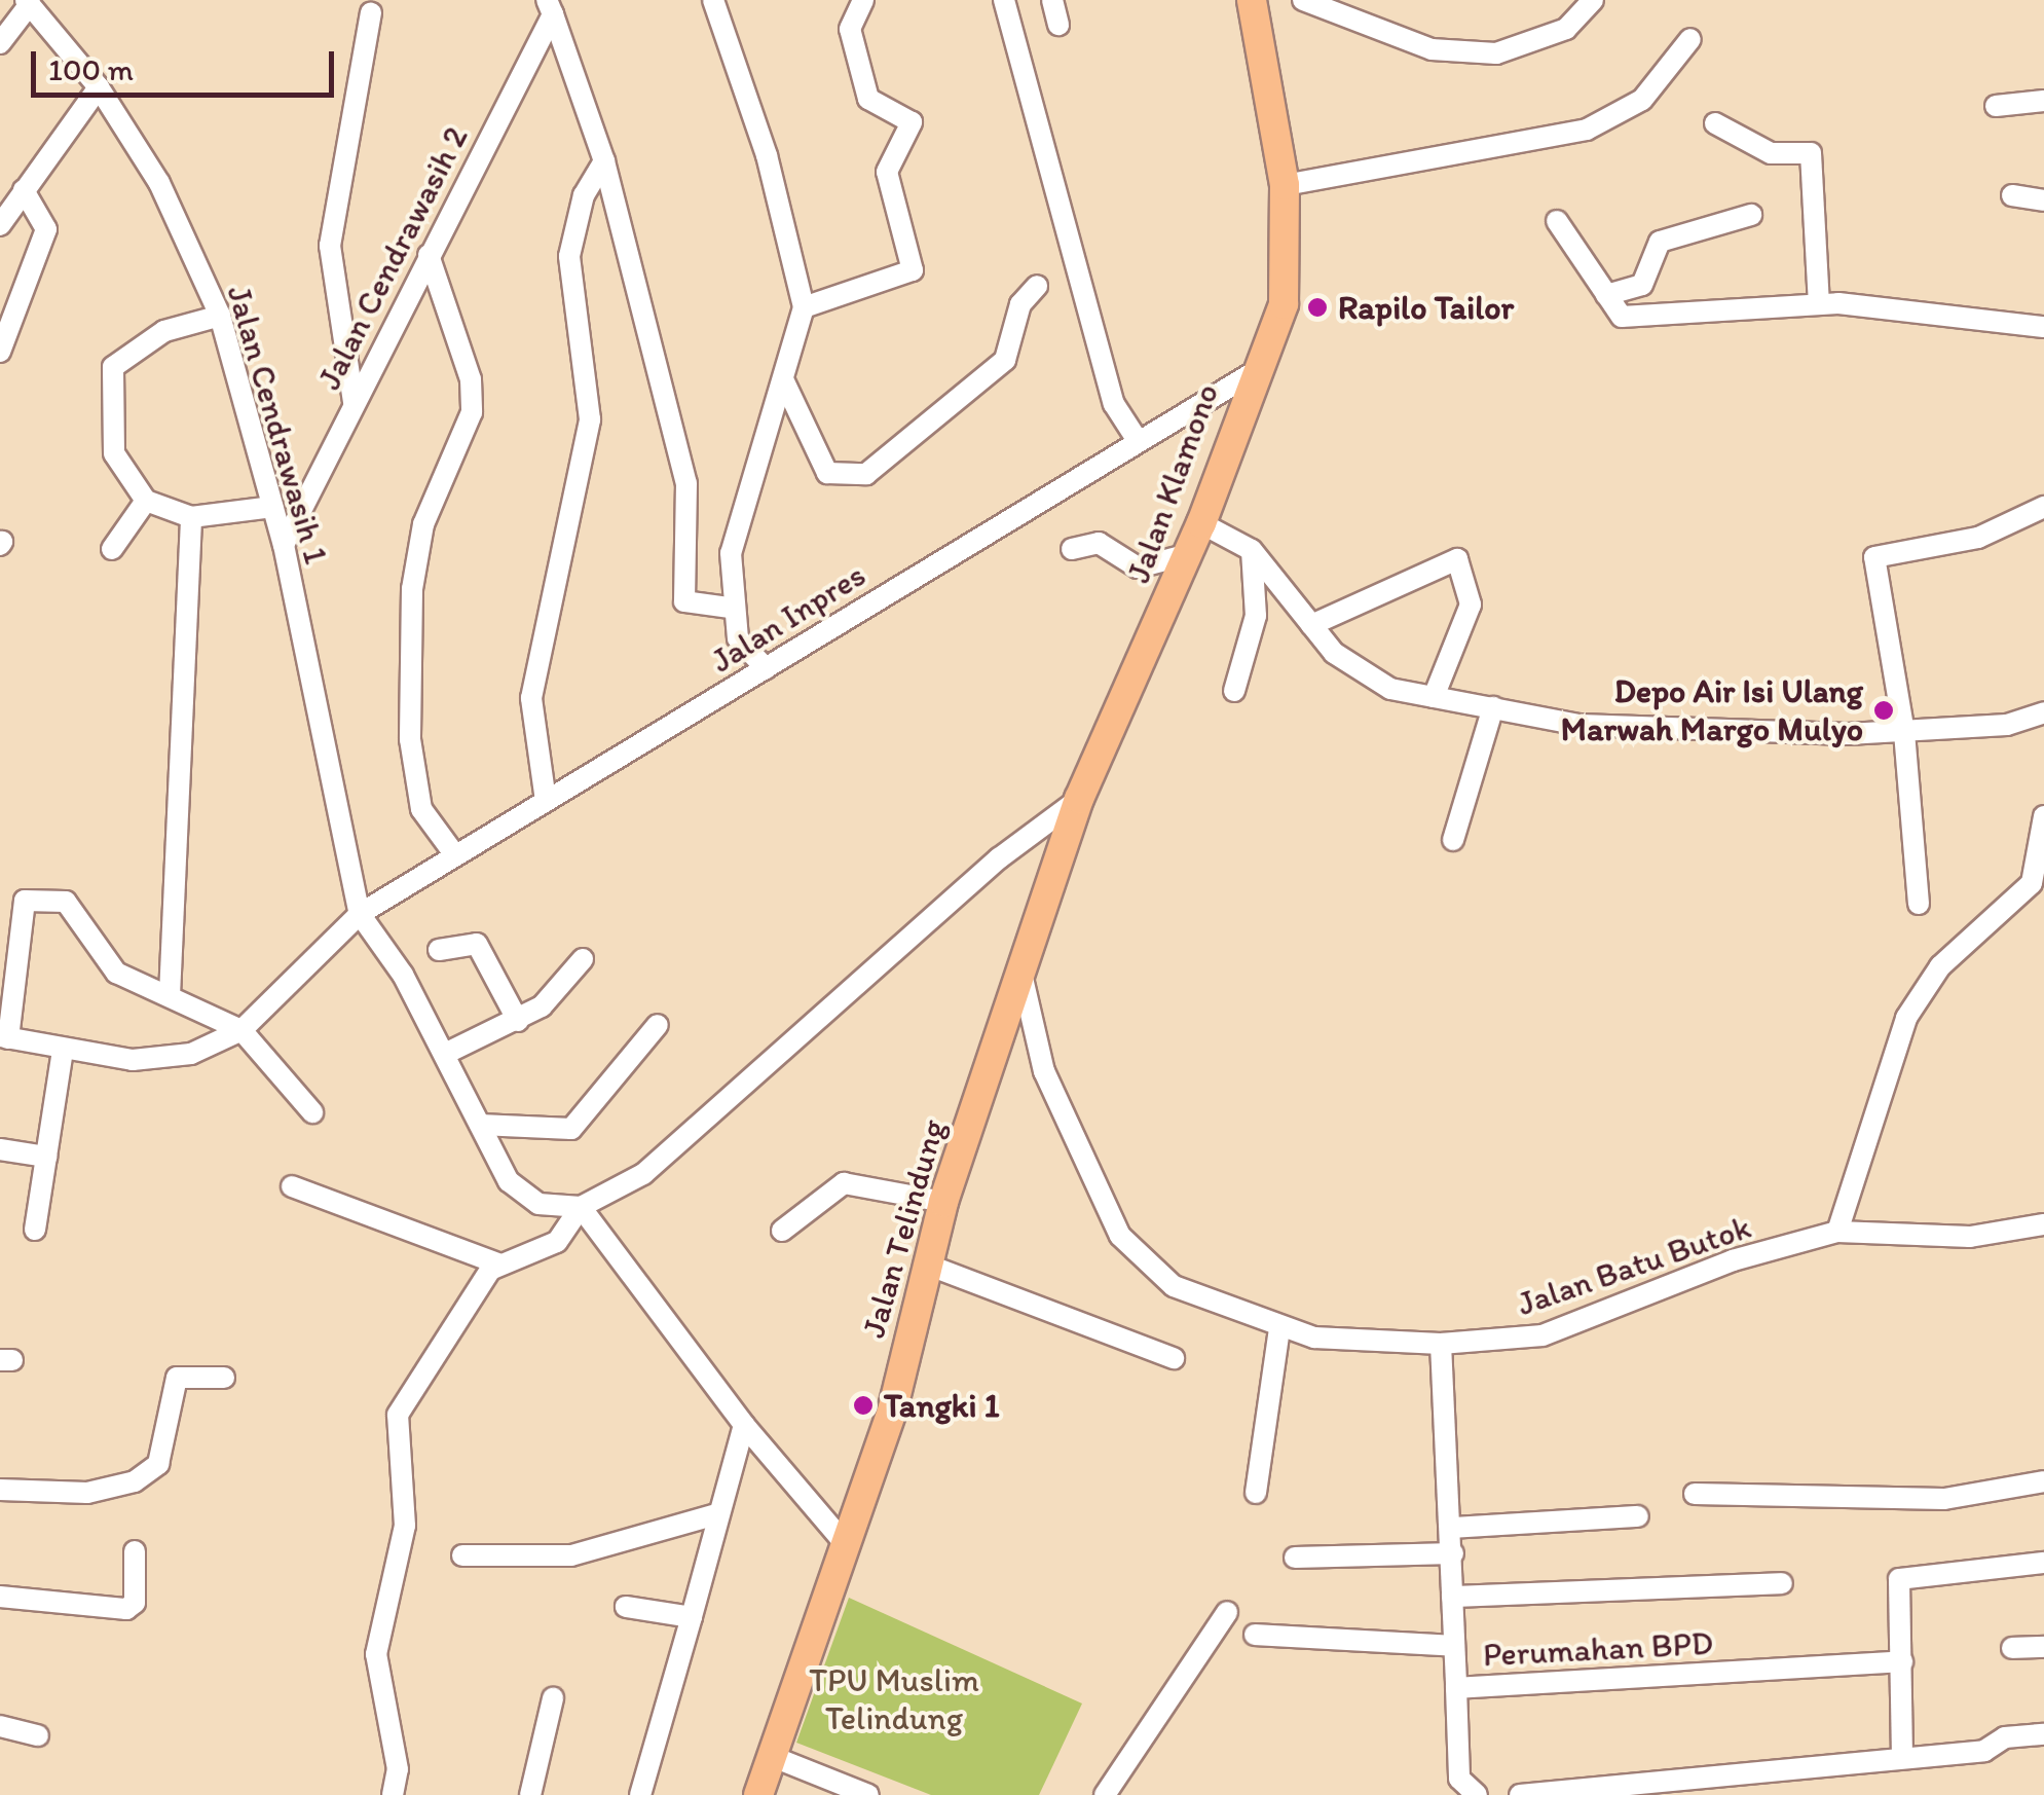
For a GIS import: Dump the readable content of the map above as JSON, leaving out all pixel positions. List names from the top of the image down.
{
  "streets": {
    "main road": ["Jalan Klamono", "Jalan Telindung"],
    "street": [
      "Jalan Cendrawasih 2",
      "Jalan Cendrawasih 1",
      "Jalan Inpres",
      "Jalan Batu Butok",
      "Perumahan BPD"
    ]
  },
  "crossings": [
    ["Jalan Cendrawasih 2", "Jalan Cendrawasih 1"],
    ["Jalan Cendrawasih 1", "Jalan Inpres"],
    ["Jalan Klamono", "Jalan Inpres"],
    ["Jalan Klamono", "Jalan Telindung"],
    ["Jalan Klamono", "Jalan Batu Butok"],
    ["Jalan Telindung", "Jalan Batu Butok"],
    ["Jalan Batu Butok", "Perumahan BPD"]
  ],
  "parks": ["TPU Muslim Telindung"],
  "places": ["Rapilo Tailor", "Depo Air Isi Ulang Marwah Margo Mulyo", "Tangki 1"],
  "scale_bar": "100 m"
}
